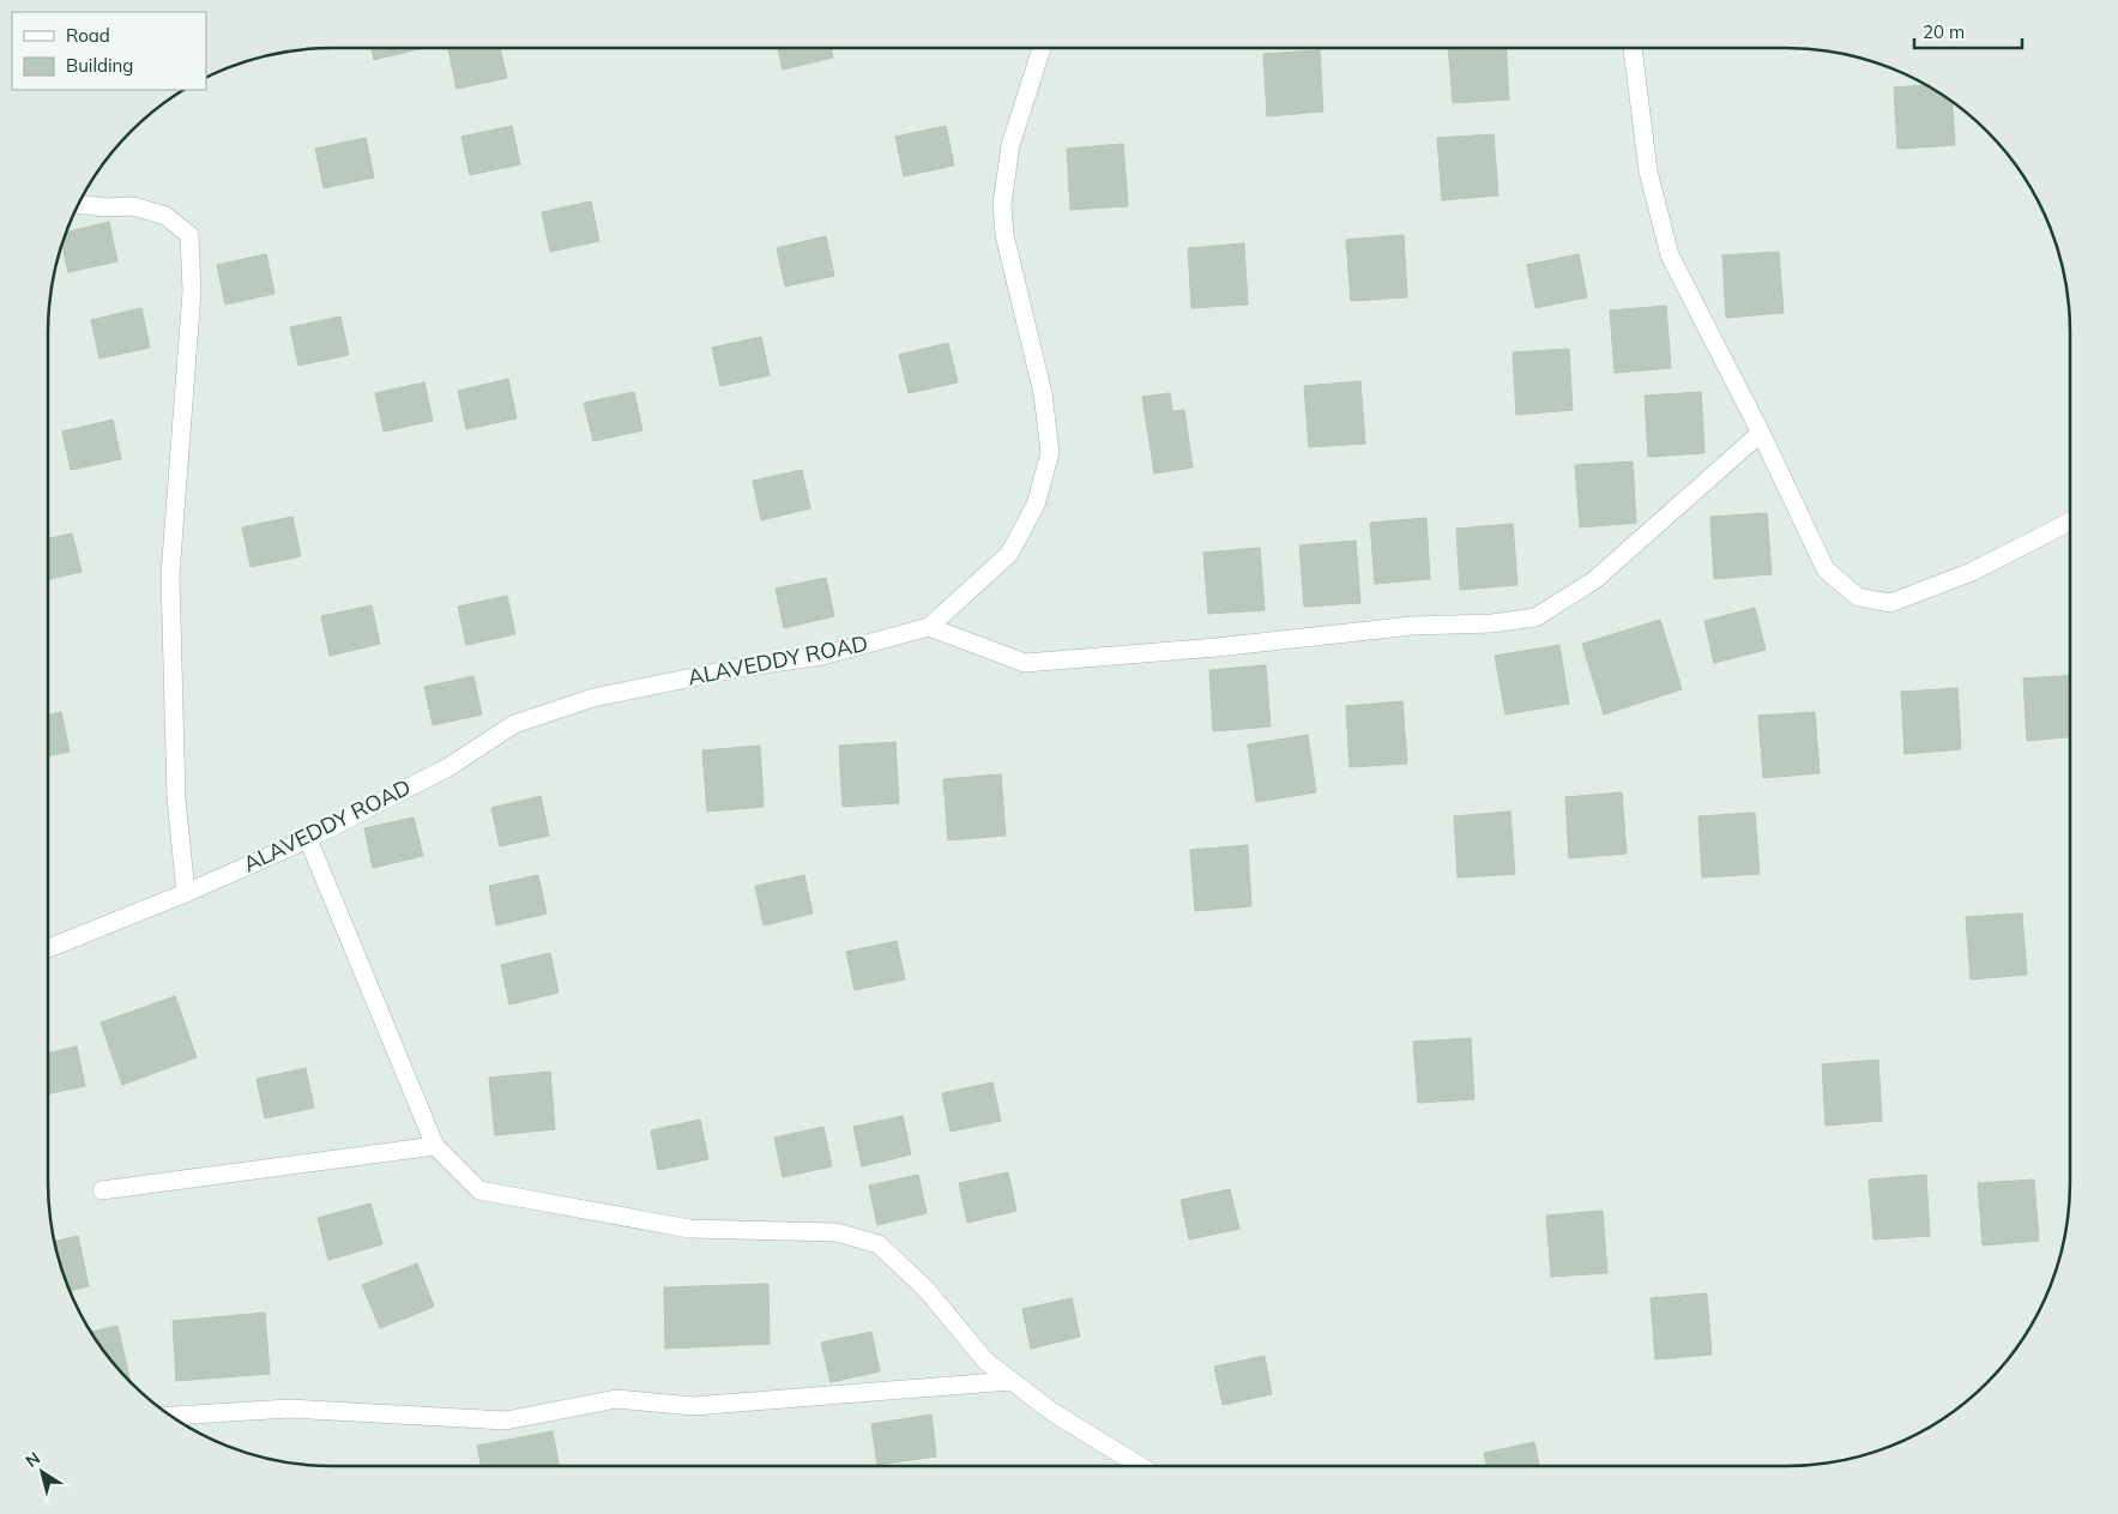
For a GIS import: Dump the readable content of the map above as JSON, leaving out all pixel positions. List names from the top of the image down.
{
  "streets": {
    "street": ["ALAVEDDY ROAD"]
  },
  "legend": ["Road", "Building"],
  "scale_bar": "20 m",
  "north": "top left"
}
